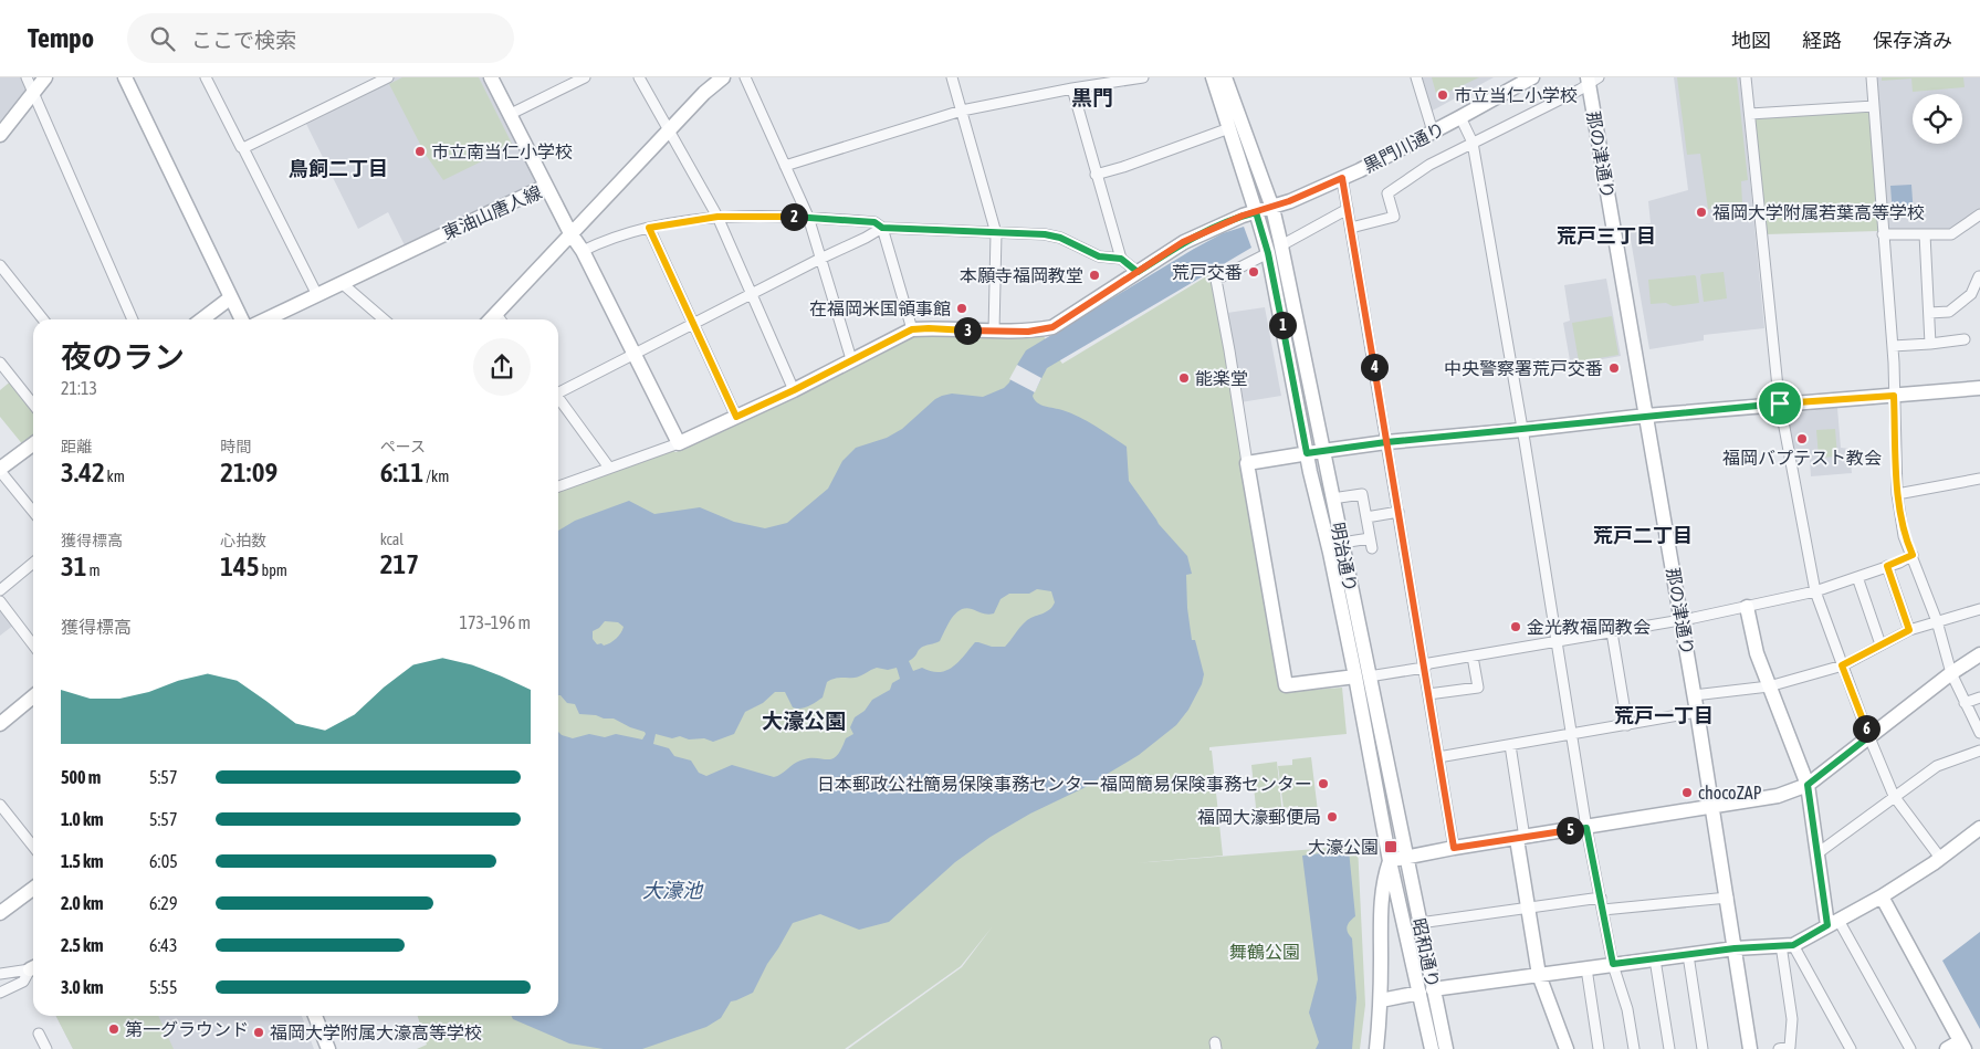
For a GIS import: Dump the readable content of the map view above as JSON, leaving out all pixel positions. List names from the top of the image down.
{
  "streets": {
    "street": [
      "黒門川通り",
      "那の津通り",
      "東油山唐人線",
      "明治通り",
      "昭和通り"
    ]
  },
  "crossings": [
    ["黒門川通り", "明治通り"],
    ["明治通り", "昭和通り"]
  ],
  "districts": [
    "黒門",
    "鳥飼二丁目",
    "荒戸三丁目",
    "荒戸二丁目",
    "荒戸一丁目",
    "大濠公園"
  ],
  "water": ["大濠池"],
  "parks": ["舞鶴公園"],
  "places": {
    "other": [
      "市立当仁小学校",
      "市立南当仁小学校",
      "福岡大学附属若葉高等学校",
      "荒戸交番",
      "本願寺福岡教堂",
      "在福岡米国領事館",
      "中央警察署荒戸交番",
      "能楽堂",
      "福岡バプテスト教会",
      "金光教福岡教会",
      "日本郵政公社簡易保険事務センター福岡簡易保険事務センター",
      "chocoZAP",
      "福岡大濠郵便局",
      "第一グラウンド",
      "福岡大学附属大濠高等学校"
    ],
    "transit": ["大濠公園"]
  },
  "page": {
    "header": "Tempo",
    "search": "ここで検索",
    "nav": ["地図", "経路", "保存済み"],
    "pins": [
      "2",
      "1",
      "3",
      "4",
      "6",
      "5"
    ],
    "heading": ["夜のラン", "21:13"],
    "stats": [
      ["距離", "3.42 km"],
      ["時間", "21:09"],
      ["ペース", "6:11 /km"],
      ["獲得標高", "31 m"],
      ["心拍数", "145 bpm"],
      ["kcal", "217"]
    ],
    "chart": ["獲得標高", "173–196 m"],
    "list": [
      {
        "name": "500 m",
        "note": "5:57"
      },
      {
        "name": "1.0 km",
        "note": "5:57"
      },
      {
        "name": "1.5 km",
        "note": "6:05"
      },
      {
        "name": "2.0 km",
        "note": "6:29"
      },
      {
        "name": "2.5 km",
        "note": "6:43"
      },
      {
        "name": "3.0 km",
        "note": "5:55"
      }
    ]
  }
}
